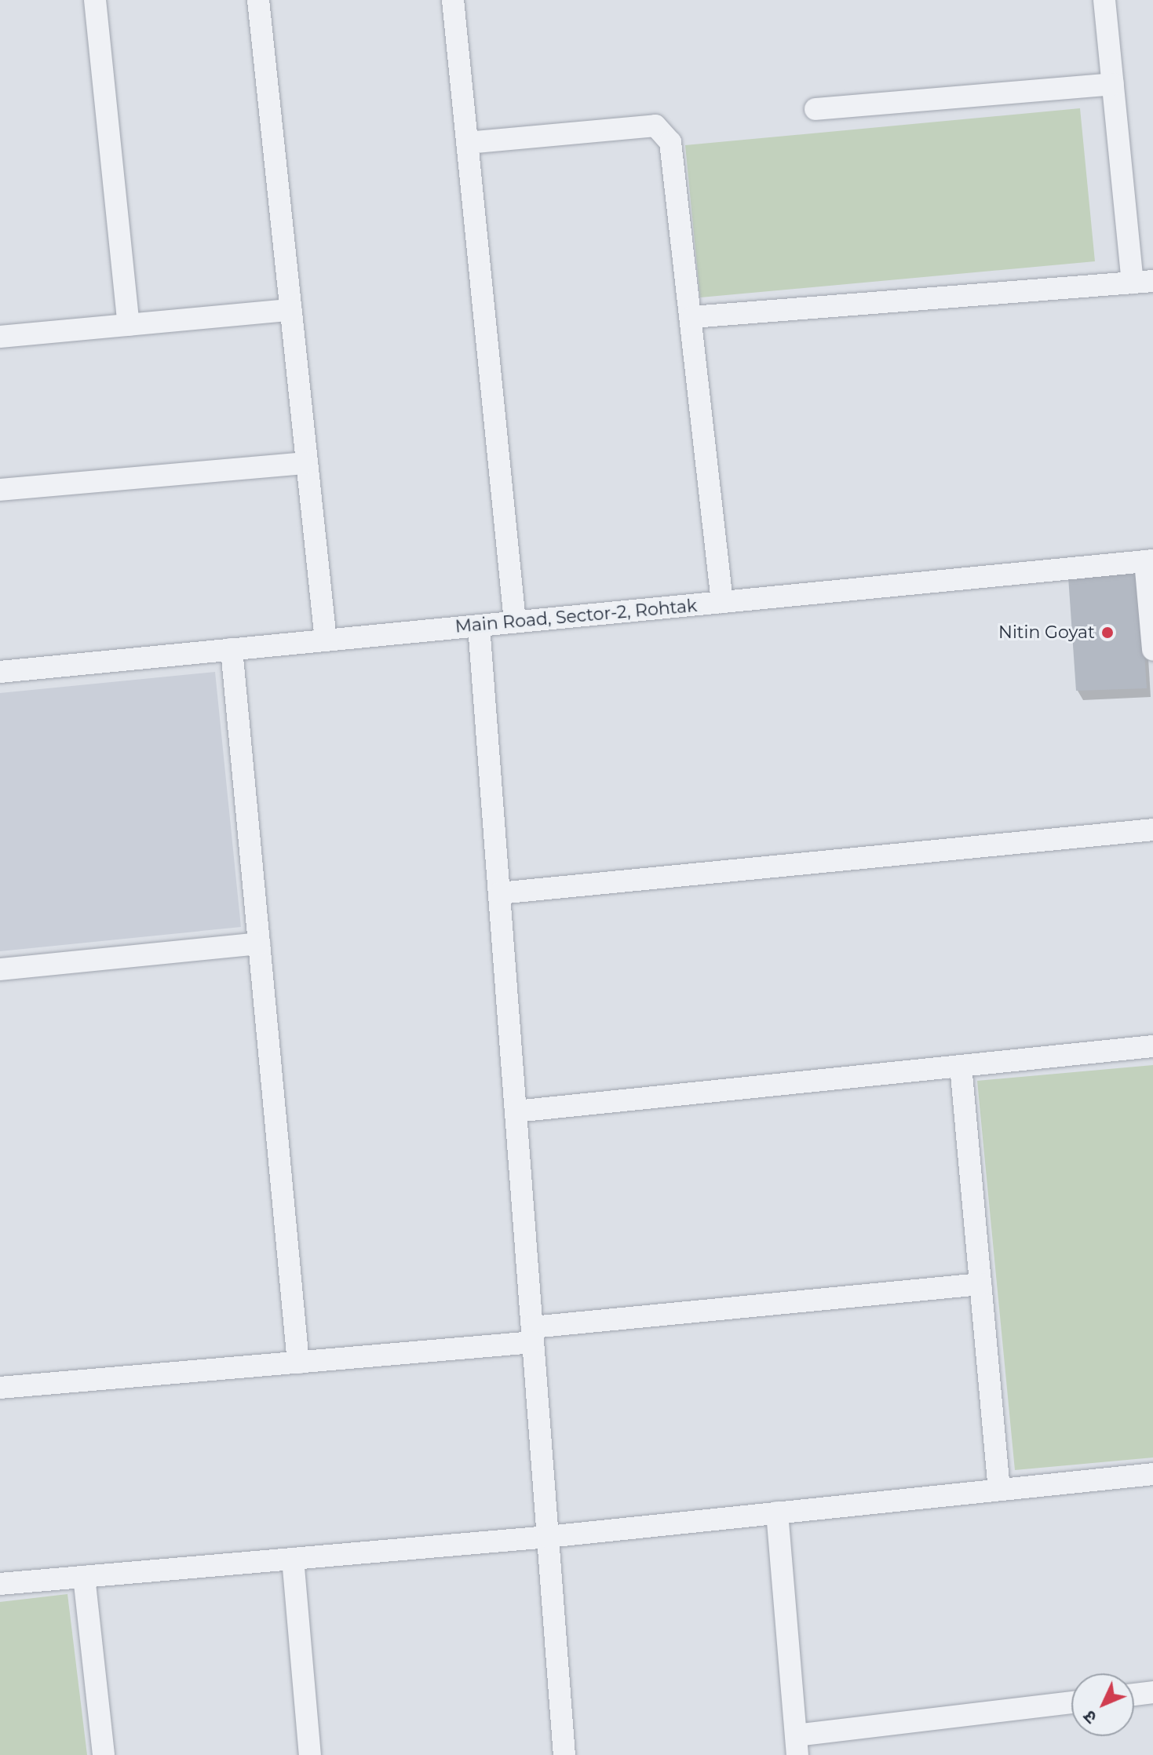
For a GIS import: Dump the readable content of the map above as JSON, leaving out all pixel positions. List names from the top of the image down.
{
  "streets": {
    "street": ["Main Road, Sector-2, Rohtak"]
  },
  "places": ["Nitin Goyat"],
  "north": "bottom left"
}
